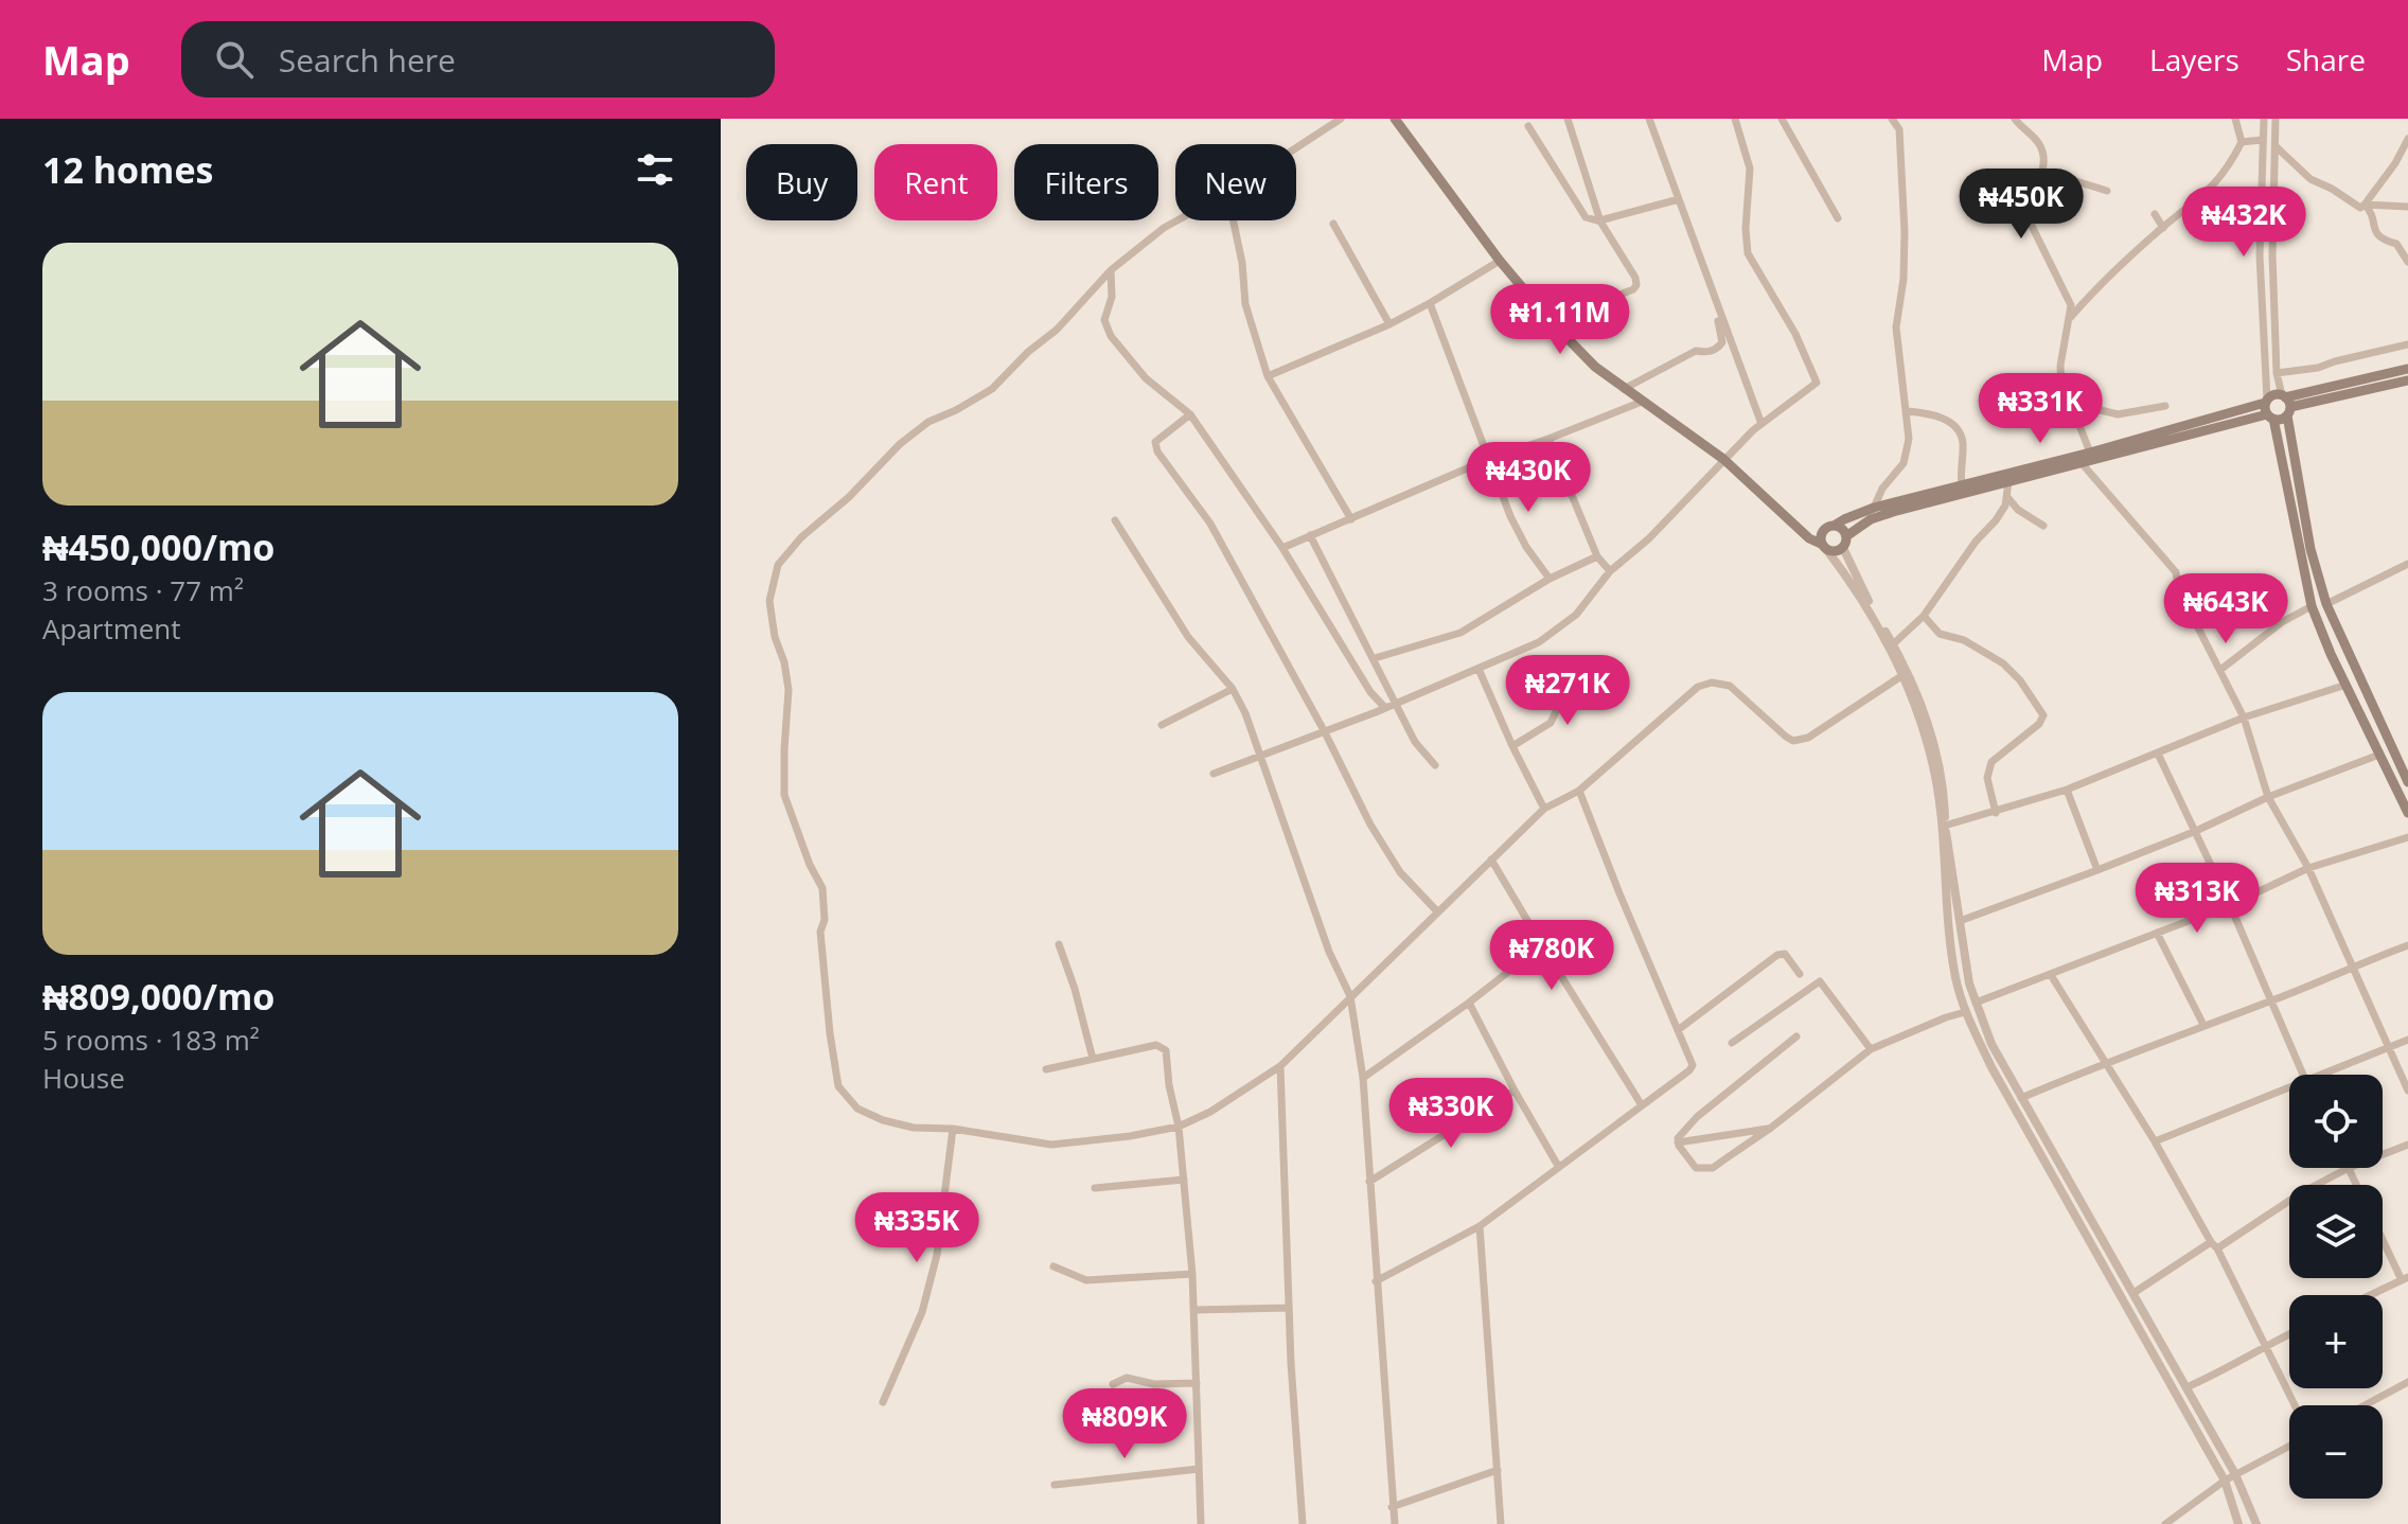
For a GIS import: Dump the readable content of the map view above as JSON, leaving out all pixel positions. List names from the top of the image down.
{
  "page": {
    "header": "Map",
    "search": "Search here",
    "nav": ["Map", "Layers", "Share"],
    "heading": "12 homes",
    "chip": [
      "Buy",
      "Rent",
      "Filters",
      "New"
    ],
    "price": [
      "₦450K",
      "₦432K",
      "₦1.11M",
      "₦331K",
      "₦430K",
      "₦643K",
      "₦271K",
      "₦313K",
      "₦780K",
      "₦330K",
      "₦335K",
      "₦809K"
    ],
    "list": [
      {
        "name": "₦450,000/mo",
        "note": "3 rooms · 77 m² · Apartment"
      },
      {
        "name": "₦809,000/mo",
        "note": "5 rooms · 183 m² · House"
      }
    ],
    "map_buttons": ["+", "−"]
  }
}
